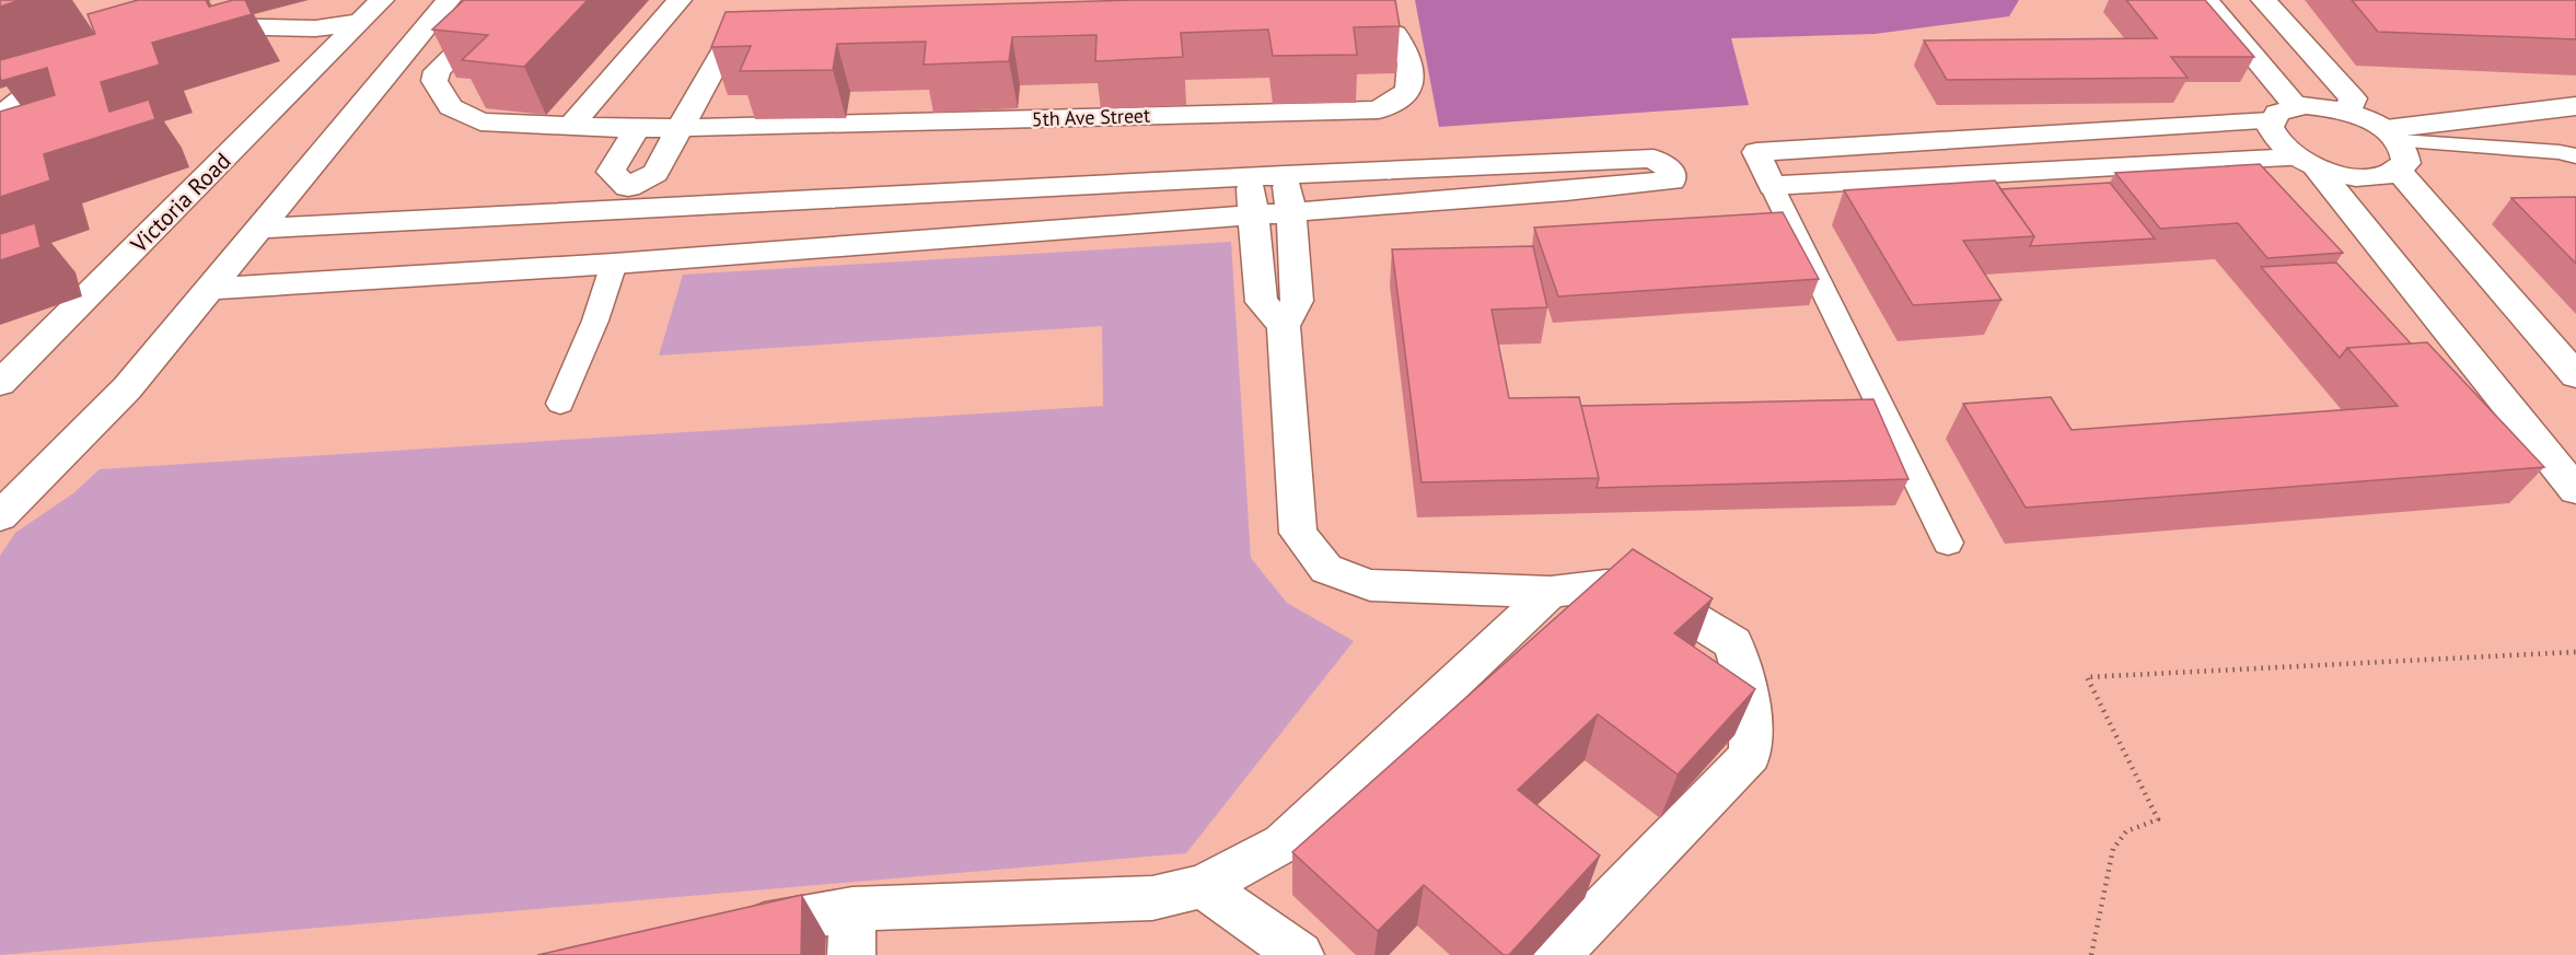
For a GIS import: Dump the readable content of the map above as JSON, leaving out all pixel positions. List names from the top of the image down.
{
  "streets": {
    "street": ["5th Ave Street", "Victoria Road"]
  }
}
